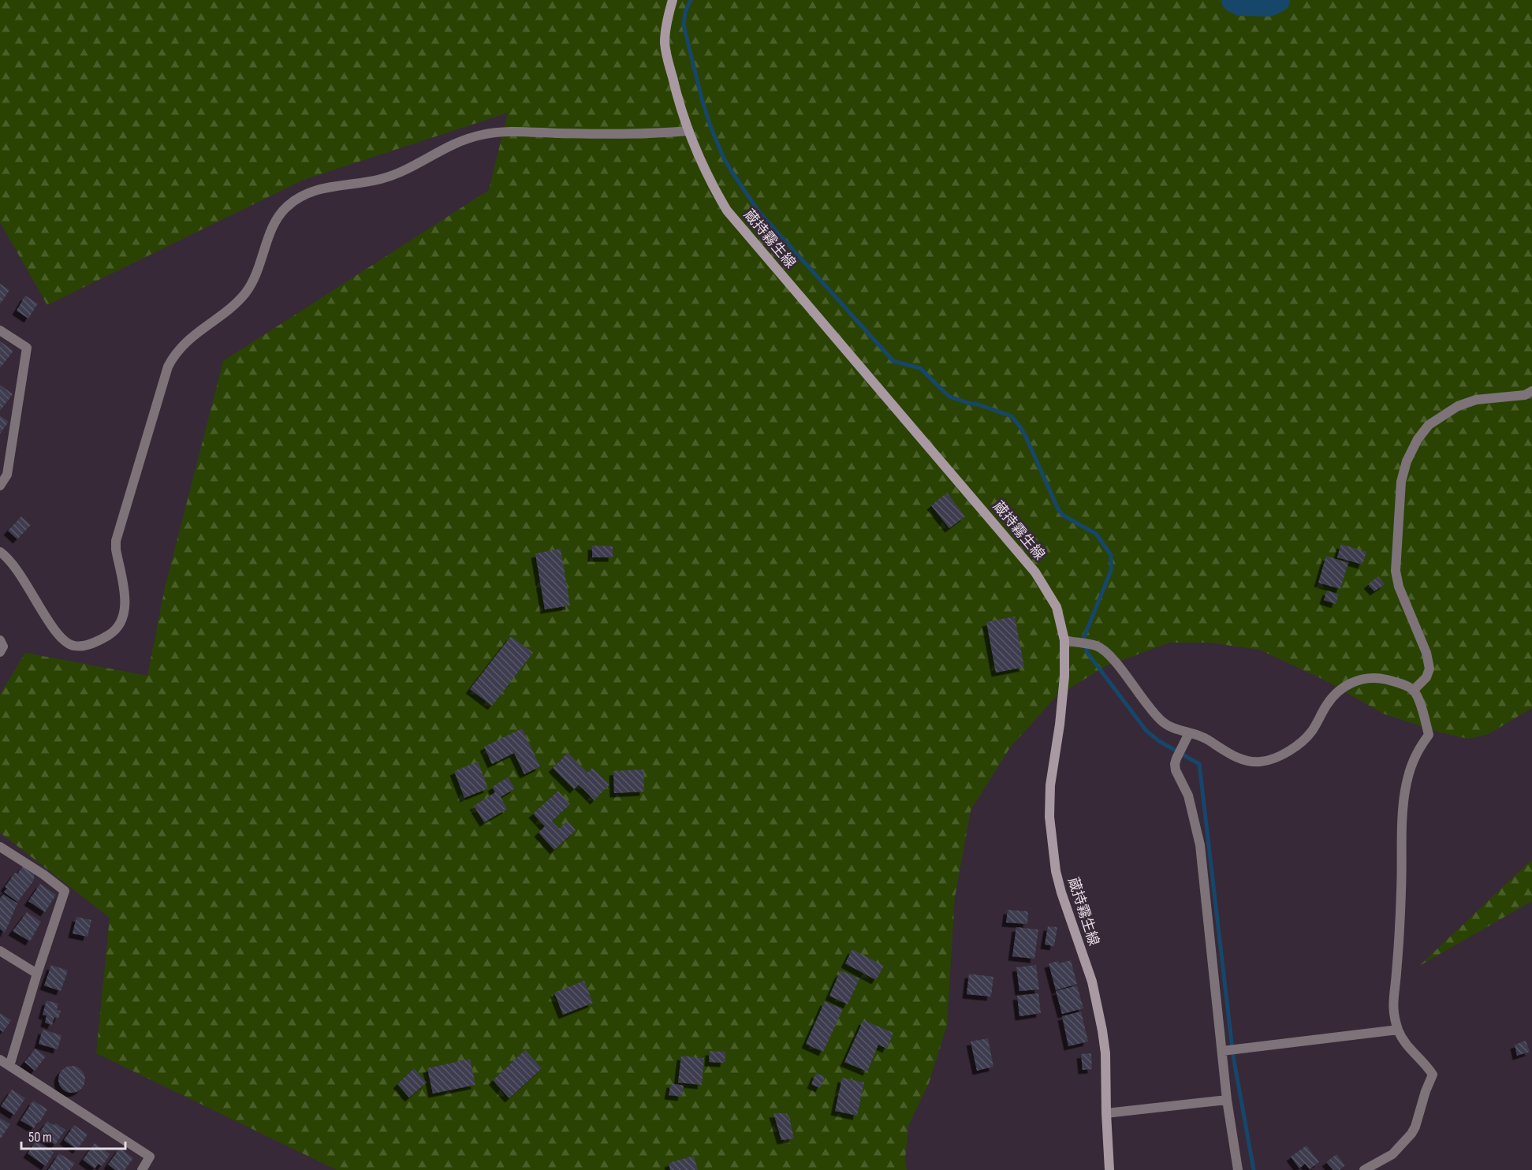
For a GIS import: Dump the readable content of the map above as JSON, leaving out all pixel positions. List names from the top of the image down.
{
  "streets": {
    "main road": ["蔵持霧生線"]
  },
  "scale_bar": "50 m"
}
